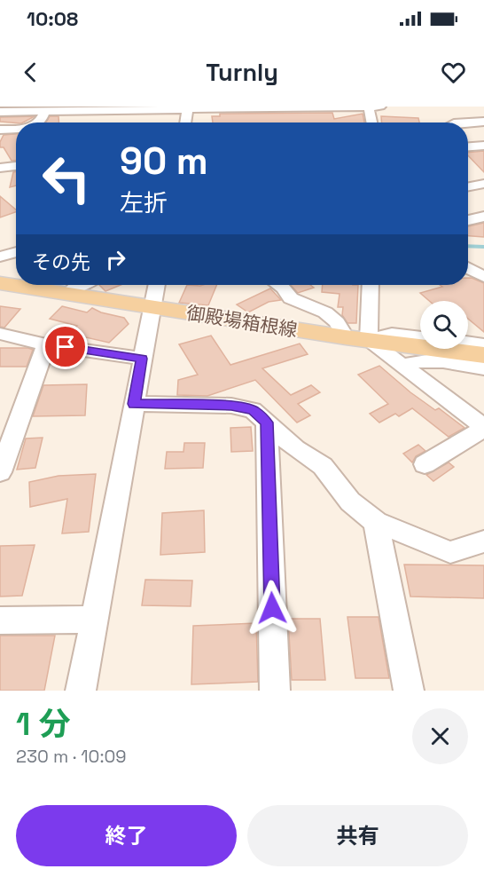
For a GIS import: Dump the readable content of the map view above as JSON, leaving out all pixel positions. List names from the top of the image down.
{
  "streets": {
    "main road": ["御殿場箱根線"]
  },
  "page": {
    "status": "10:08",
    "header": "Turnly",
    "turn": ["90 m", "左折"],
    "then": "その先",
    "heading": ["1 分", "230 m · 10:09"],
    "buttons": ["終了", "共有"]
  }
}
